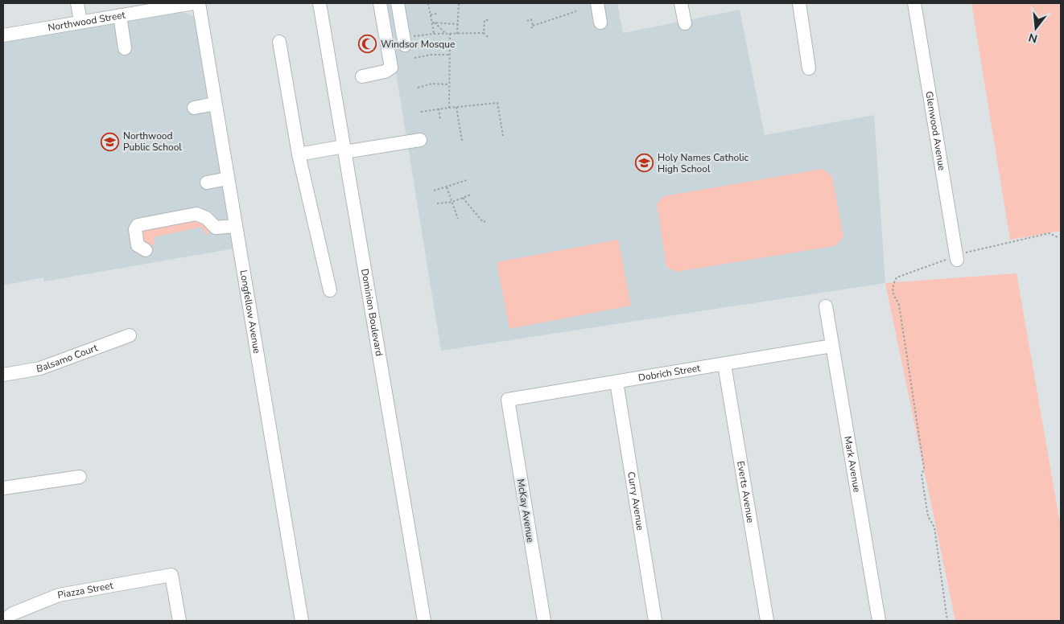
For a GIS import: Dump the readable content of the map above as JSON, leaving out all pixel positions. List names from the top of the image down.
{
  "streets": {
    "street": [
      "Northwood Street",
      "Glenwood Avenue",
      "Longfellow Avenue",
      "Dominion Boulevard",
      "Balsamo Court",
      "Dobrich Street",
      "Mark Avenue",
      "Everts Avenue",
      "Curry Avenue",
      "McKay Avenue",
      "Piazza Street"
    ]
  },
  "crossings": [
    ["Dobrich Street", "Mark Avenue"],
    ["Dobrich Street", "Everts Avenue"],
    ["Dobrich Street", "Curry Avenue"],
    ["Dobrich Street", "McKay Avenue"]
  ],
  "places": {
    "mosque": ["Windsor Mosque"],
    "school or university": ["Northwood Public School", "Holy Names Catholic High School"]
  },
  "north": "bottom"
}
